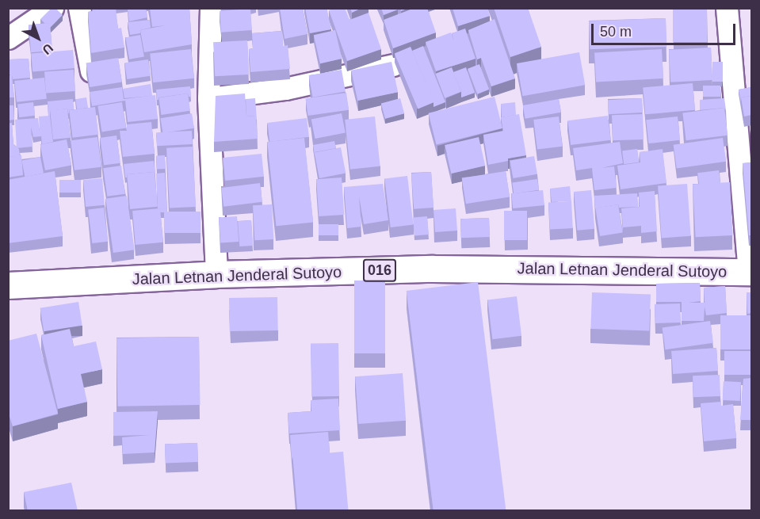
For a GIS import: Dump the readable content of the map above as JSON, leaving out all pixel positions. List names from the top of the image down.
{
  "streets": {
    "main road": ["016", "Jalan Letnan Jenderal Sutoyo"]
  },
  "scale_bar": "50 m",
  "north": "bottom right"
}
